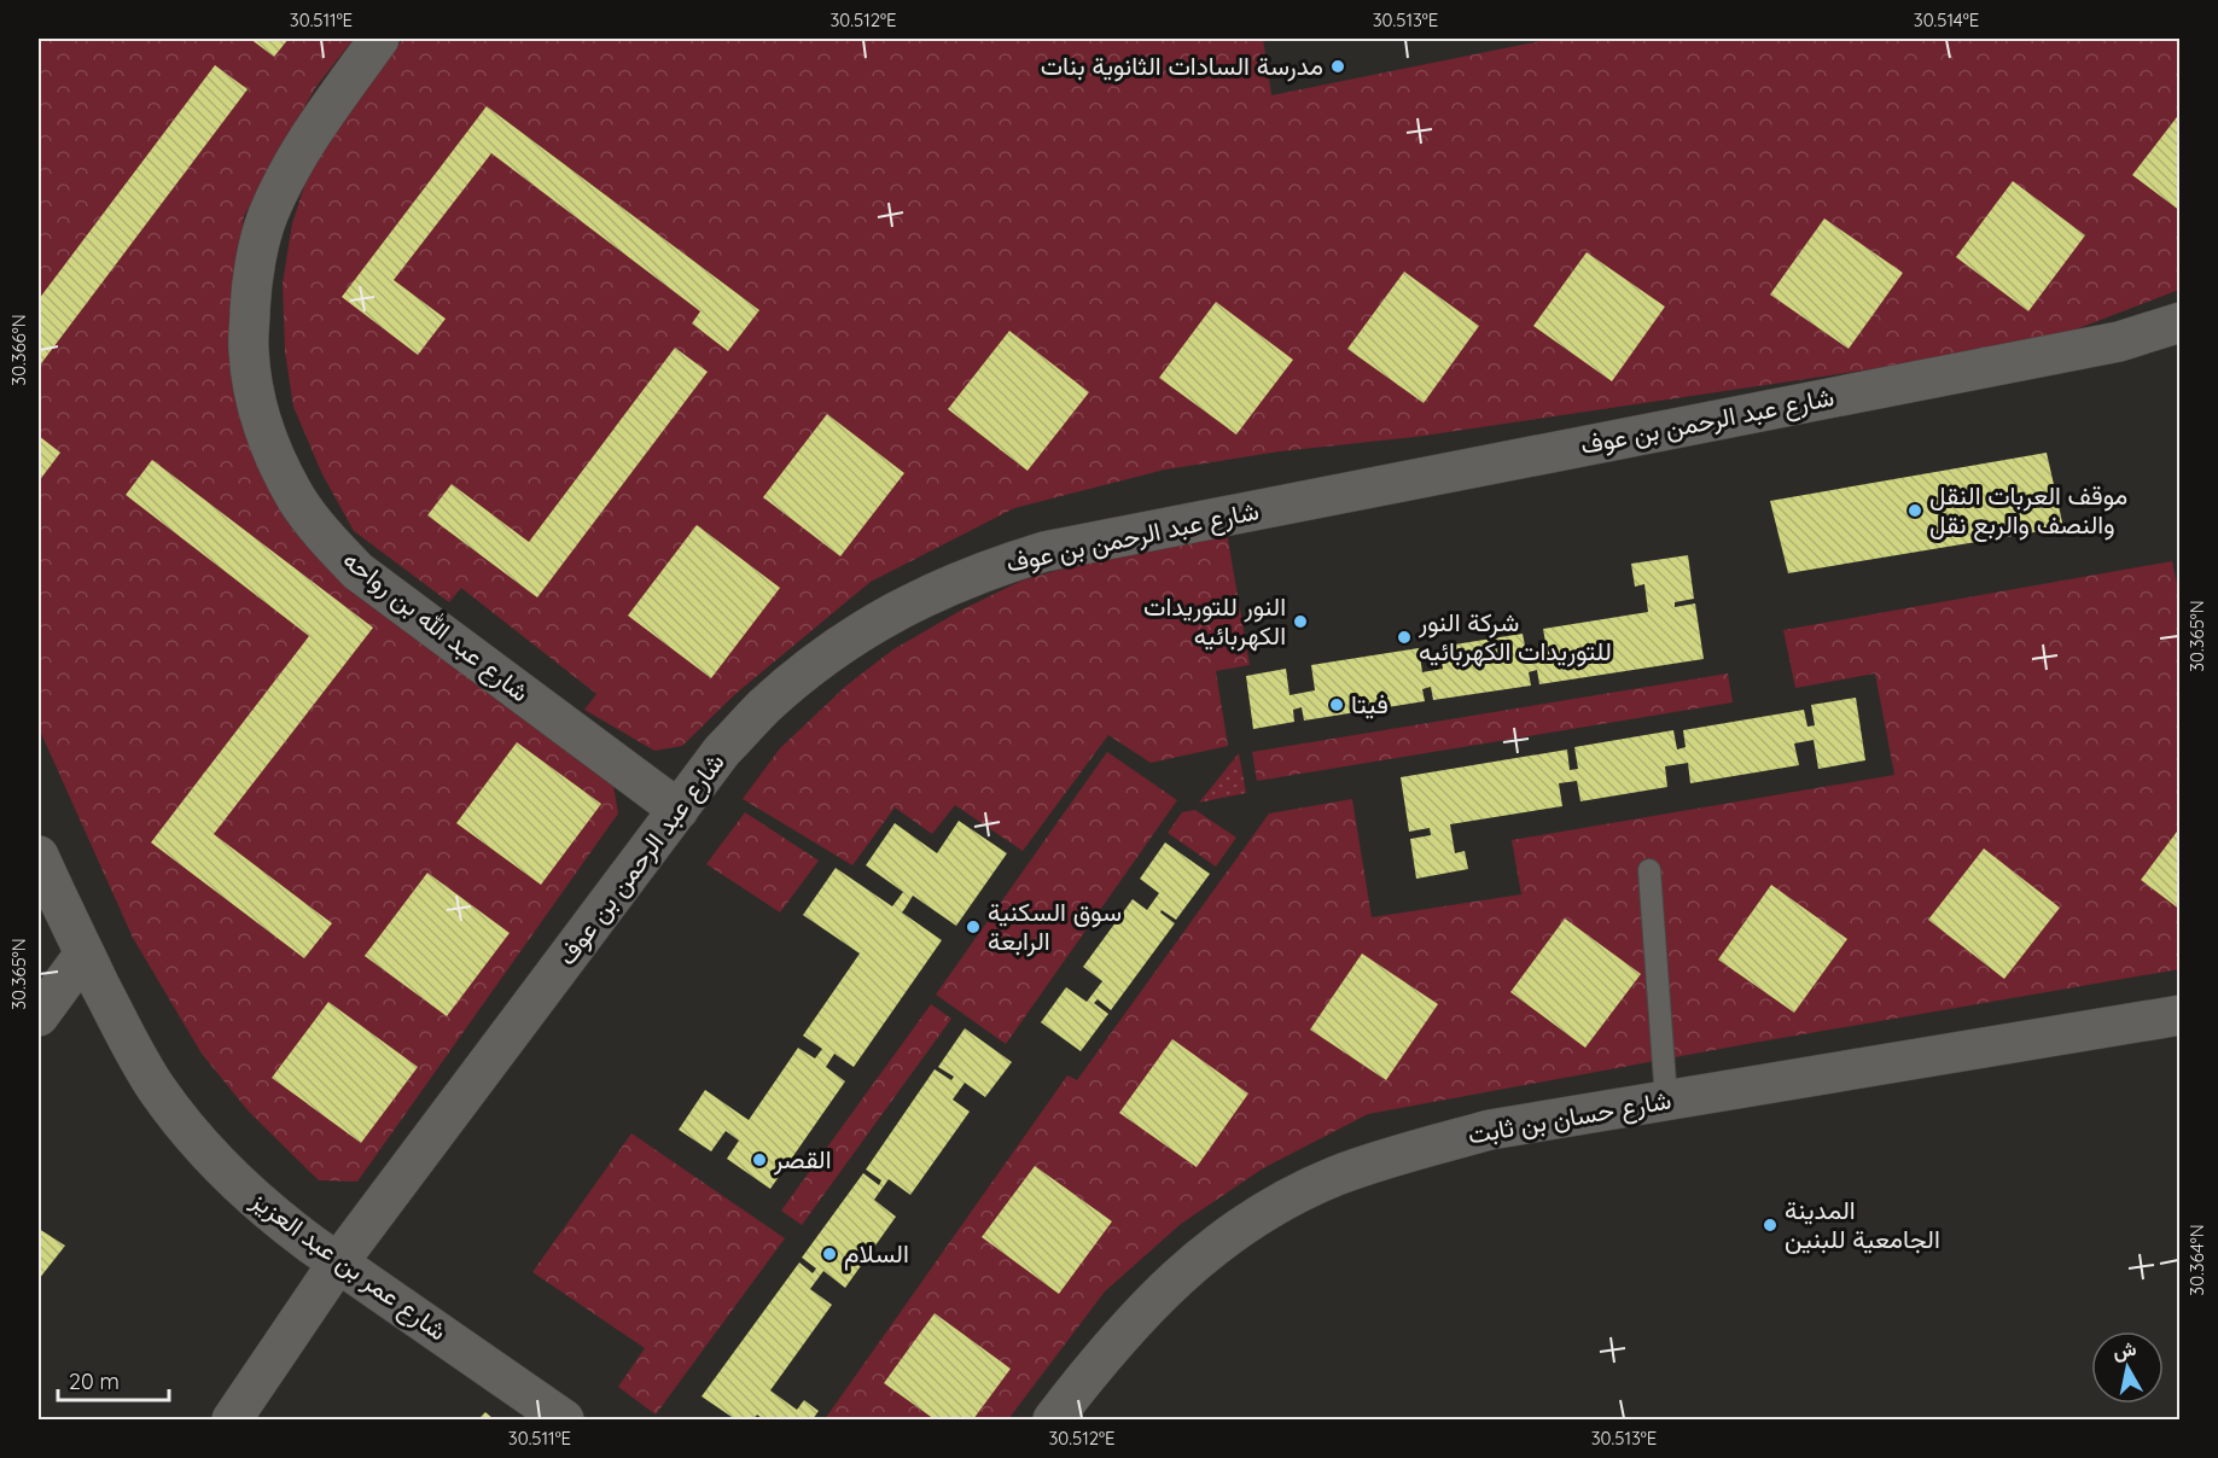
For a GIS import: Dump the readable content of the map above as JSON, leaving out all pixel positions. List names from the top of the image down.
{
  "streets": {
    "street": [
      "شارع عبد الرحمن بن عوف",
      "شارع عبد الله بن رواحه",
      "شارع حسان بن ثابت",
      "شارع عمر بن عبد العزيز"
    ]
  },
  "crossings": [
    ["شارع عبد الرحمن بن عوف", "شارع عبد الله بن رواحه"],
    ["شارع عبد الرحمن بن عوف", "شارع عمر بن عبد العزيز"]
  ],
  "places": [
    "مدرسة السادات الثانوية بنات",
    "موقف العربات النقل والنصف والربع نقل",
    "النور للتوريدات الكهربائيه",
    "شركة النور للتوريدات الكهربائيه",
    "فيتا",
    "سوق السكنية الرابعة",
    "القصر",
    "المدينة الجامعية للبنين",
    "السلام"
  ],
  "scale_bar": "20 m",
  "north": "top",
  "coordinates": [
    "30.511°E",
    "30.512°E",
    "30.513°E",
    "30.514°E",
    "30.366°N",
    "30.365°N",
    "30.364°N"
  ]
}
